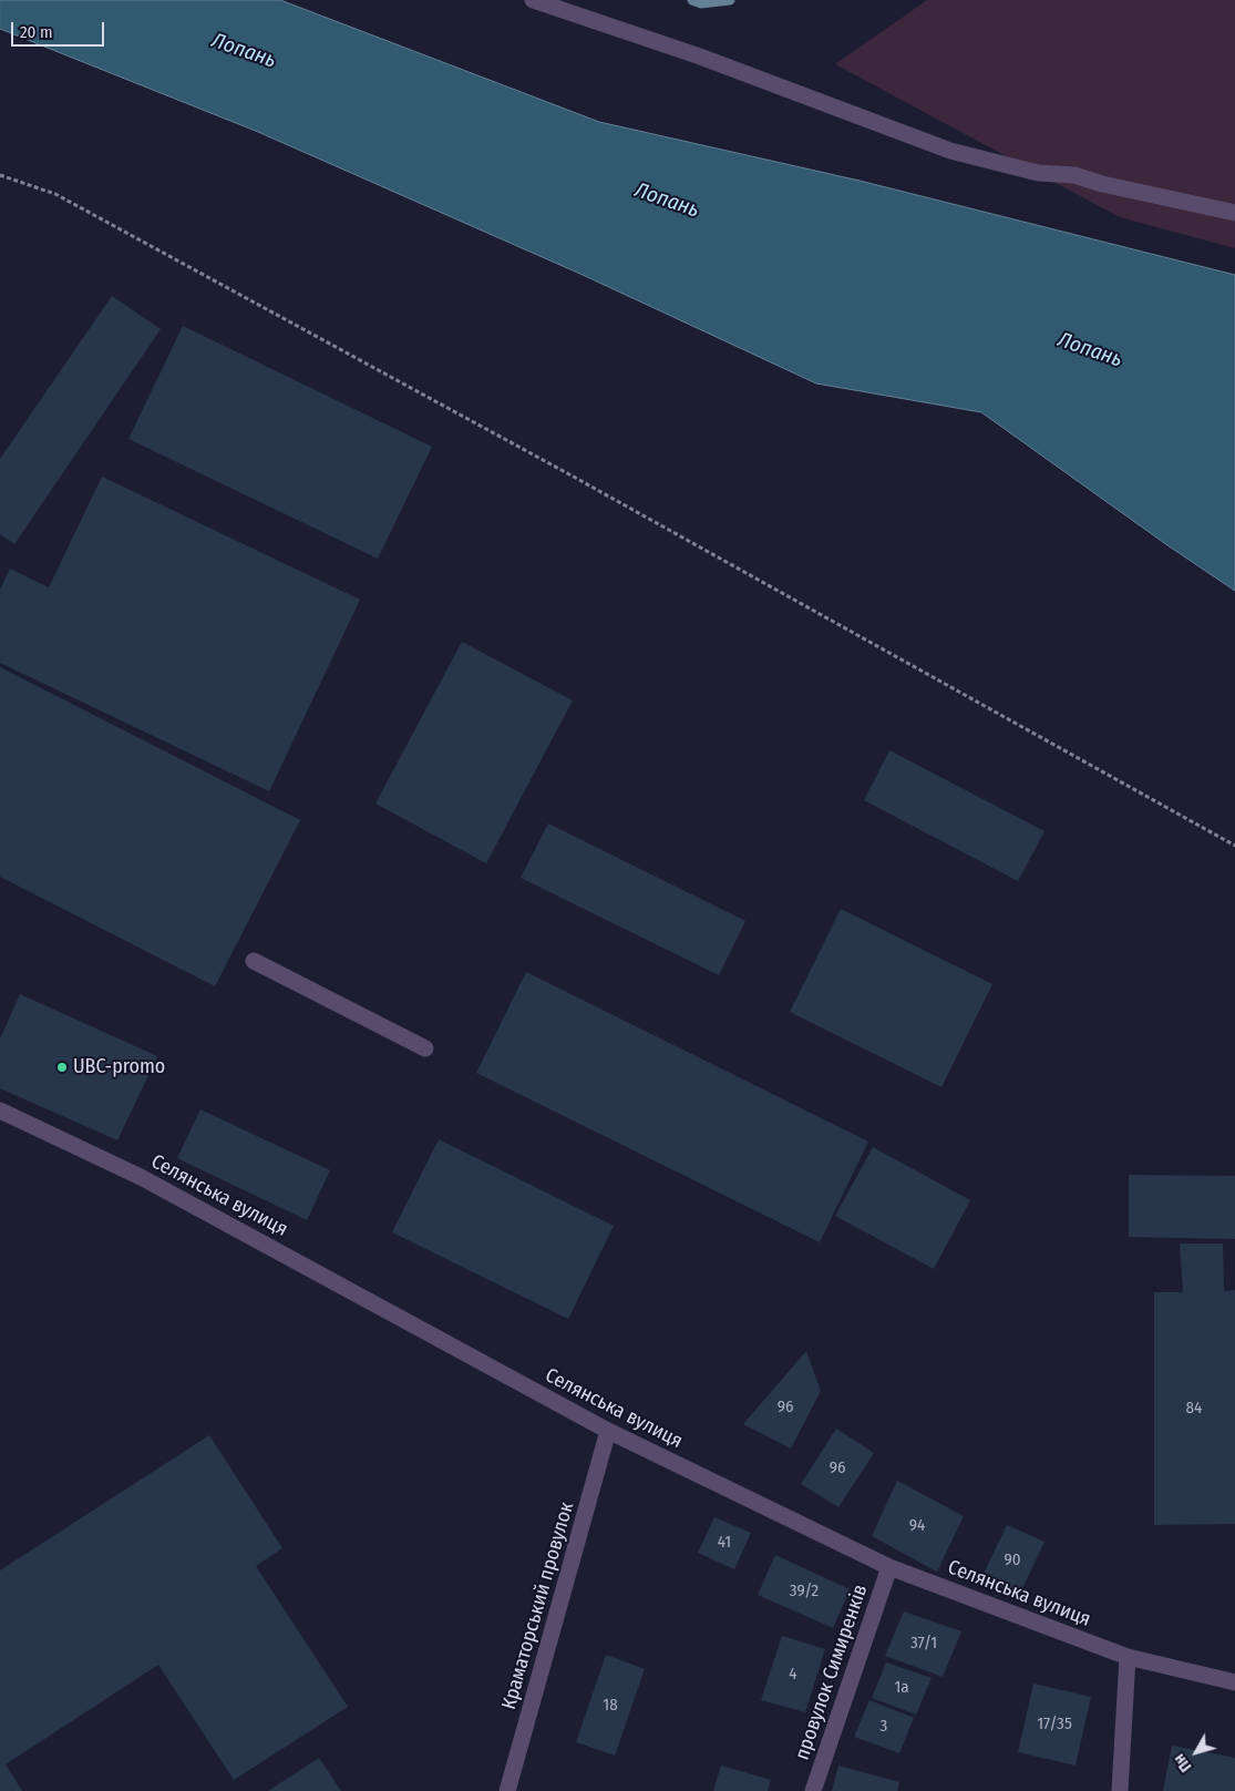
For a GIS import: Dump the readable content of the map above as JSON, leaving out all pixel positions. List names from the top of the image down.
{
  "streets": {
    "street": ["Селянська вулиця", "Краматорський провулок", "провулок Симиренків"]
  },
  "crossings": [
    ["Селянська вулиця", "Краматорський провулок"],
    ["Селянська вулиця", "провулок Симиренків"]
  ],
  "water": ["Лопань"],
  "places": ["UBC-promo"],
  "house_numbers": [
    "96",
    "84",
    "96",
    "94",
    "41",
    "90",
    "39/2",
    "37/1",
    "4",
    "1а",
    "18",
    "17/35",
    "3"
  ],
  "scale_bar": "20 m",
  "north": "bottom left"
}
